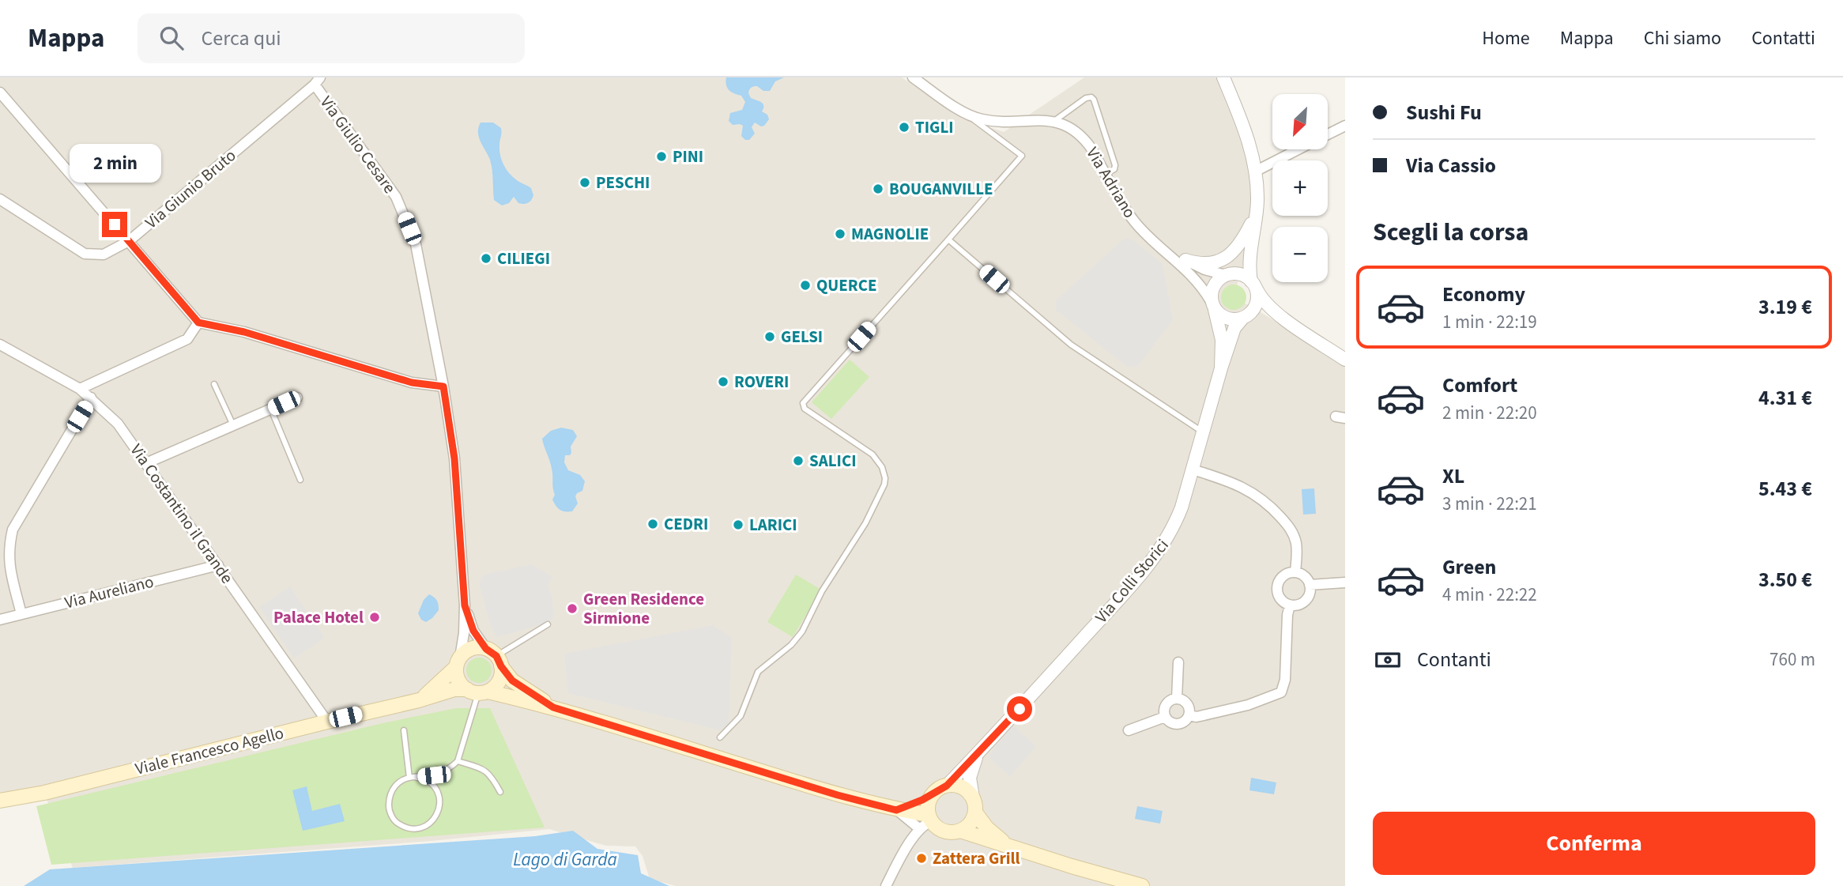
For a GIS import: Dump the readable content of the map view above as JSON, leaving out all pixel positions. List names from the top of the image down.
{
  "streets": {
    "main road": ["Viale Francesco Agello"],
    "street": [
      "Via Giulio Cesare",
      "Via Adriano",
      "Via Giunio Bruto",
      "Via Costantino il Grande",
      "Via Colli Storici",
      "Via Aureliano"
    ]
  },
  "crossings": [
    ["Via Giulio Cesare", "Via Giunio Bruto"],
    ["Via Giulio Cesare", "Viale Francesco Agello"],
    ["Via Adriano", "Via Colli Storici"],
    ["Via Costantino il Grande", "Via Aureliano"],
    ["Via Costantino il Grande", "Viale Francesco Agello"],
    ["Via Colli Storici", "Viale Francesco Agello"]
  ],
  "water": ["Lago di Garda"],
  "places": [
    "TIGLI",
    "PINI",
    "PESCHI",
    "BOUGANVILLE",
    "MAGNOLIE",
    "CILIEGI",
    "QUERCE",
    "GELSI",
    "ROVERI",
    "SALICI",
    "CEDRI",
    "LARICI",
    "Green Residence Sirmione",
    "Palace Hotel",
    "Zattera Grill"
  ],
  "north": "bottom left",
  "page": {
    "header": "Mappa",
    "search": "Cerca qui",
    "nav": [
      "Home",
      "Mappa",
      "Chi siamo",
      "Contatti"
    ],
    "banner": ["Sushi Fu", "Via Cassio"],
    "map_buttons": ["+", "−"],
    "bubble": "2 min",
    "heading": "Scegli la corsa",
    "list": [
      {
        "name": "Economy",
        "note": "1 min · 22:19",
        "value": "3.19 €"
      },
      {
        "name": "Comfort",
        "note": "2 min · 22:20",
        "value": "4.31 €"
      },
      {
        "name": "XL",
        "note": "3 min · 22:21",
        "value": "5.43 €"
      },
      {
        "name": "Green",
        "note": "4 min · 22:22",
        "value": "3.50 €"
      }
    ],
    "pay": ["Contanti", "760 m"],
    "buttons": "Conferma"
  }
}
